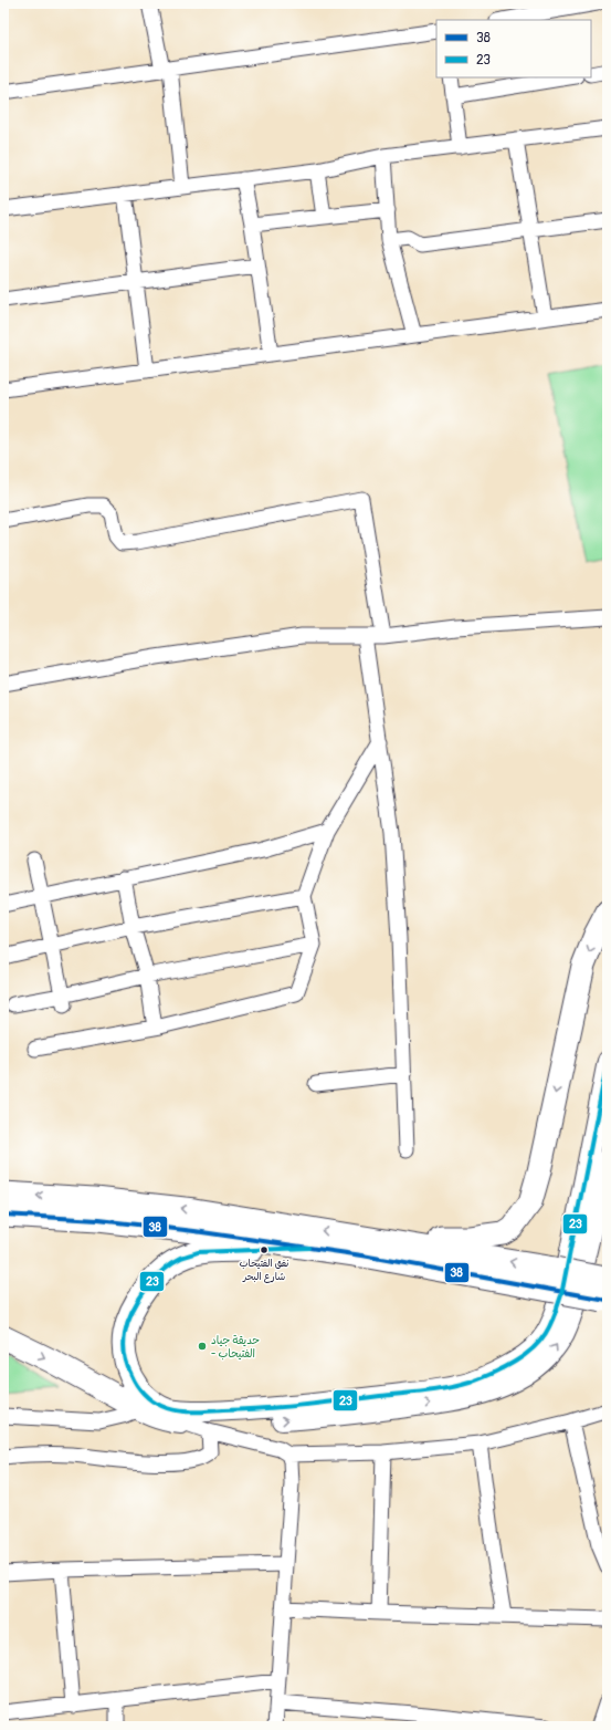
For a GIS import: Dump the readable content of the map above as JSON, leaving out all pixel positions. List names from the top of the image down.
{
  "places": ["نفق الفتيحاب شارع البحر", "حديقة جياد - الفتيحاب"],
  "lines": ["transit line 23", "transit line 38"],
  "legend": ["38", "23"]
}
